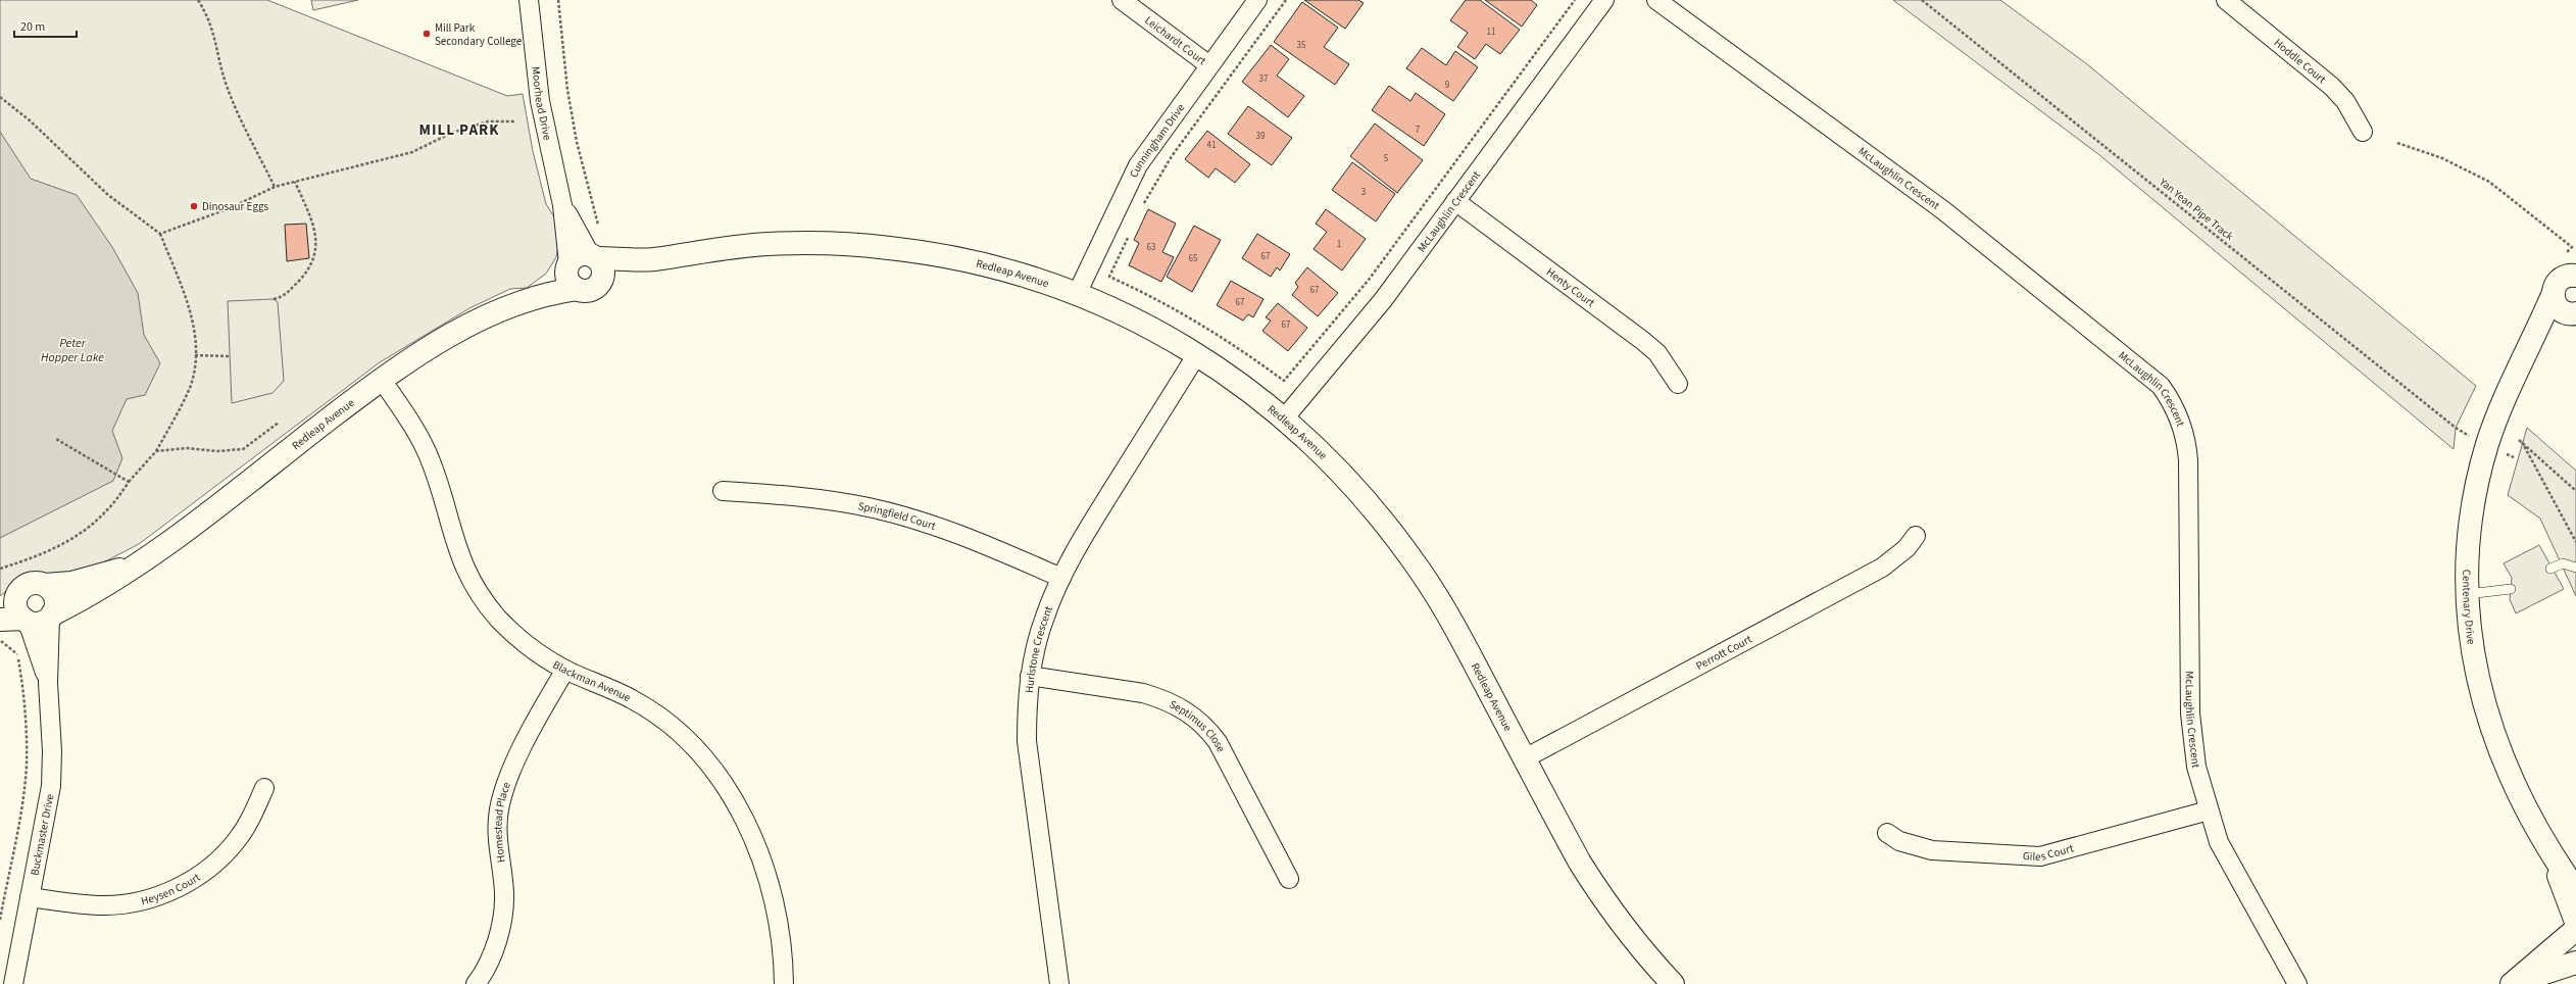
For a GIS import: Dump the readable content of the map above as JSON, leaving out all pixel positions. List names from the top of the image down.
{
  "streets": {
    "street": [
      "Leichardt Court",
      "Hoddle Court",
      "Moorhead Drive",
      "Cunningham Drive",
      "McLaughlin Crescent",
      "Redleap Avenue",
      "Henty Court",
      "Springfield Court",
      "Centenary Drive",
      "Hurlstone Crescent",
      "Perrott Court",
      "Blackman Avenue",
      "Septimus Close",
      "Homestead Place",
      "Buckmaster Drive",
      "Giles Court",
      "Heysen Court"
    ],
    "path": ["Yan Yean Pipe Track"]
  },
  "crossings": [
    ["Leichardt Court", "Cunningham Drive"],
    ["Moorhead Drive", "Redleap Avenue"],
    ["Cunningham Drive", "Redleap Avenue"],
    ["McLaughlin Crescent", "Redleap Avenue"],
    ["McLaughlin Crescent", "Henty Court"],
    ["McLaughlin Crescent", "Giles Court"],
    ["Redleap Avenue", "Hurlstone Crescent"],
    ["Redleap Avenue", "Perrott Court"],
    ["Redleap Avenue", "Blackman Avenue"],
    ["Redleap Avenue", "Buckmaster Drive"],
    ["Springfield Court", "Hurlstone Crescent"],
    ["Hurlstone Crescent", "Septimus Close"],
    ["Blackman Avenue", "Homestead Place"],
    ["Buckmaster Drive", "Heysen Court"]
  ],
  "districts": ["MILL PARK"],
  "water": ["Peter Hopper Lake"],
  "places": ["Mill Park Secondary College", "Dinosaur Eggs"],
  "house_numbers": [
    "11",
    "35",
    "37",
    "9",
    "7",
    "39",
    "41",
    "5",
    "3",
    "1",
    "63",
    "67",
    "65",
    "67",
    "67",
    "67"
  ],
  "scale_bar": "20 m"
}
